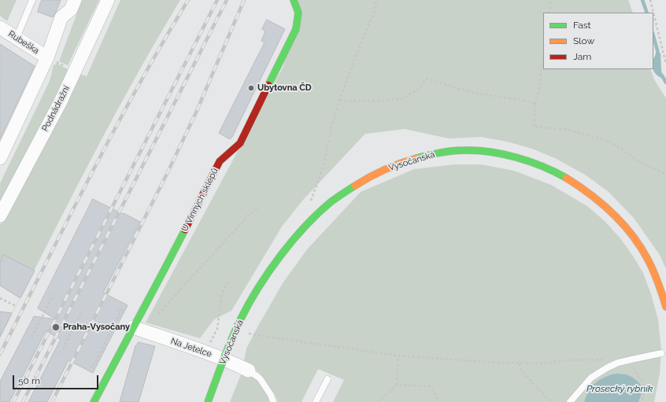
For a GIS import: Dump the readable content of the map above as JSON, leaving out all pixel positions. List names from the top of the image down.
{
  "streets": {
    "main road": ["Vysočanská", "U Vinných sklepů"],
    "street": ["Rubeška", "Podnádražní", "Na Jetelce"]
  },
  "crossings": [
    ["U Vinných sklepů", "Na Jetelce"]
  ],
  "water": ["Prosecký rybník"],
  "places": ["Ubytovna ČD", "Praha-Vysočany"],
  "legend": ["Fast", "Slow", "Jam"],
  "scale_bar": "50 m"
}
